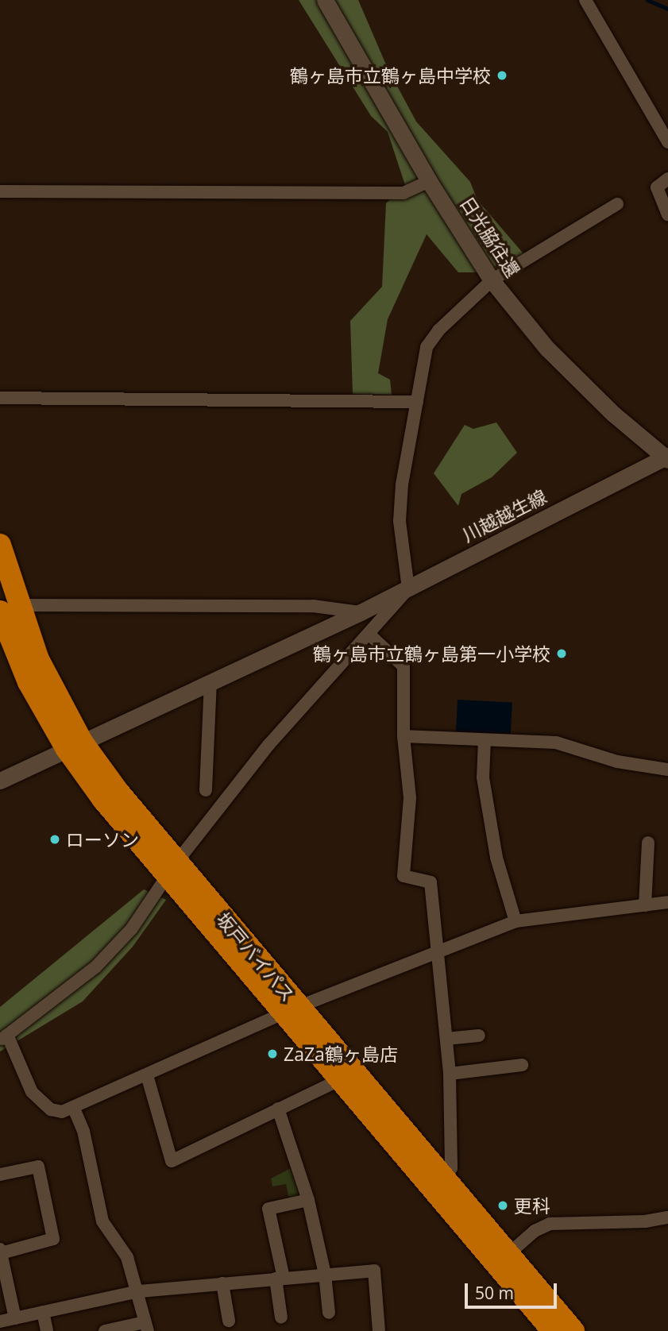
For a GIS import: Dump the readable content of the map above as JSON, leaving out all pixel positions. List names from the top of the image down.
{
  "streets": {
    "highway": ["坂戸バイパス"],
    "main road": ["日光脇往還", "川越越生線"]
  },
  "crossings": [
    ["日光脇往還", "川越越生線"],
    ["川越越生線", "坂戸バイパス"]
  ],
  "places": [
    "鶴ヶ島市立鶴ヶ島中学校",
    "鶴ヶ島市立鶴ヶ島第一小学校",
    "ローソン",
    "ZaZa鶴ヶ島店",
    "更科"
  ],
  "scale_bar": "50 m"
}
